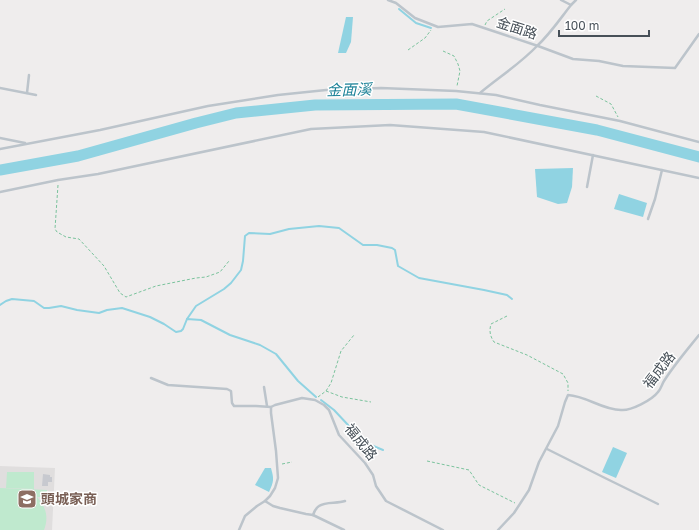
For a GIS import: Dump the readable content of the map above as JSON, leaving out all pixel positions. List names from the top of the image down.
{
  "streets": {
    "lane": ["金面路", "福成路"]
  },
  "water": ["金面溪"],
  "places": {
    "school or university": ["頭城家商"]
  },
  "scale_bar": "100 m"
}
